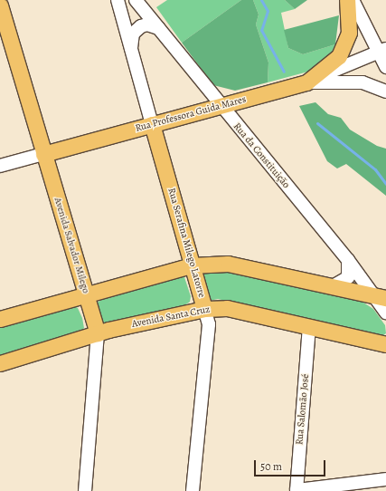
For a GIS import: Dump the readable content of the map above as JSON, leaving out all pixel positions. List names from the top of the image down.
{
  "streets": {
    "main road": [
      "Rua Professora Guida Mares",
      "Rua Serafina Milego Latorre",
      "Avenida Salvador Milego",
      "Avenida Santa Cruz"
    ],
    "street": ["Rua da Constituição", "Rua Salomão José"]
  },
  "crossings": [
    ["Rua Professora Guida Mares", "Rua da Constituição"],
    ["Rua Professora Guida Mares", "Rua Serafina Milego Latorre"],
    ["Rua Professora Guida Mares", "Avenida Salvador Milego"],
    ["Rua Serafina Milego Latorre", "Avenida Santa Cruz"],
    ["Avenida Salvador Milego", "Avenida Santa Cruz"],
    ["Avenida Santa Cruz", "Rua Salomão José"]
  ],
  "scale_bar": "50 m"
}
